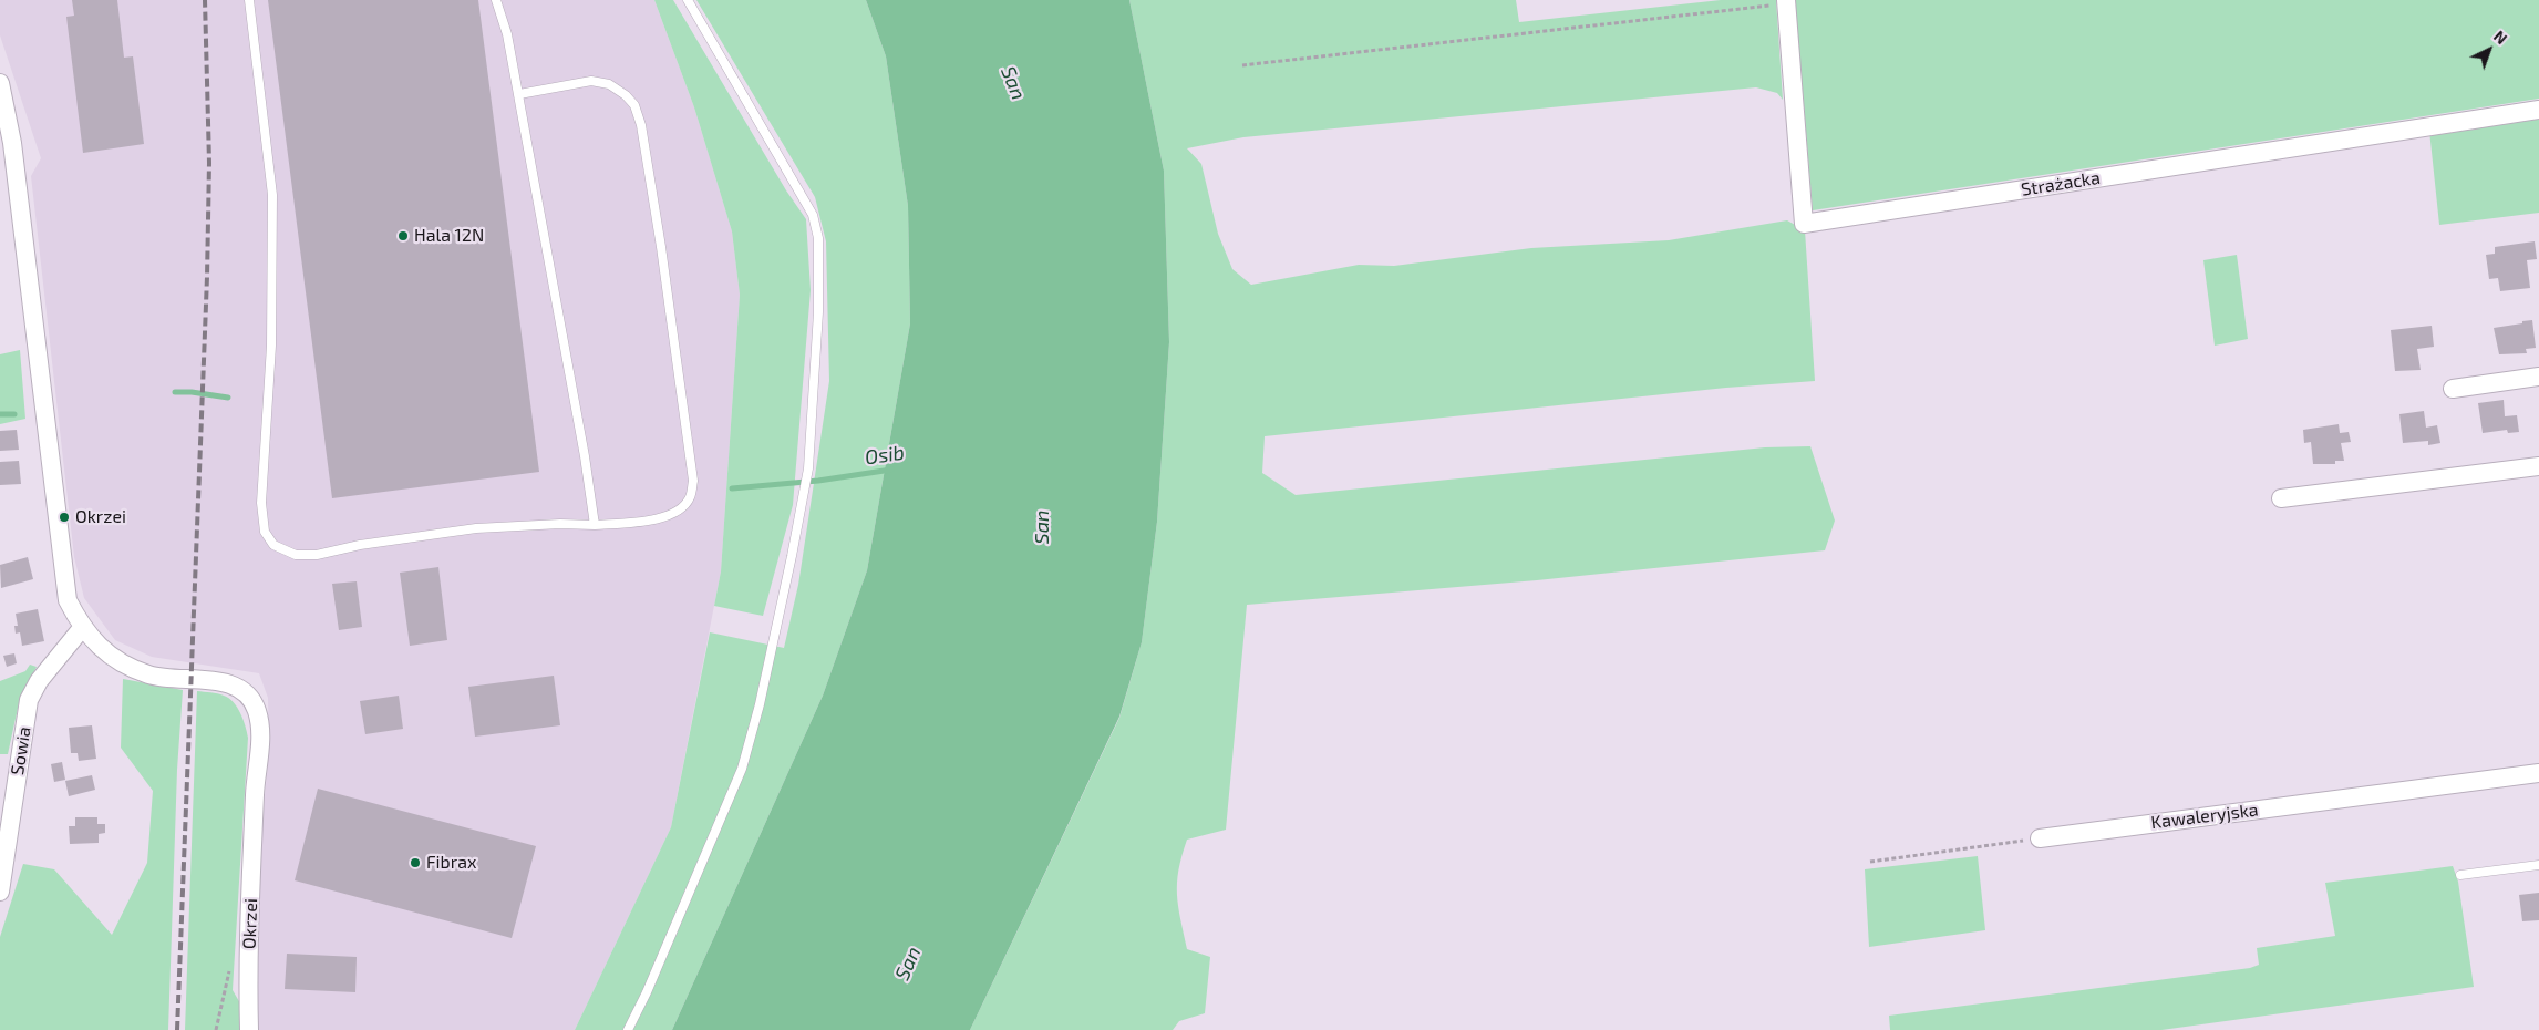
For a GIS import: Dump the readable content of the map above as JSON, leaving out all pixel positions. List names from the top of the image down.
{
  "streets": {
    "street": [
      "Strażacka",
      "Sowia",
      "Kawaleryjska",
      "Okrzei"
    ]
  },
  "crossings": [
    ["Sowia", "Okrzei"]
  ],
  "water": ["San", "Osib"],
  "places": ["Hala 12N", "Okrzei", "Fibrax"],
  "north": "top right"
}
